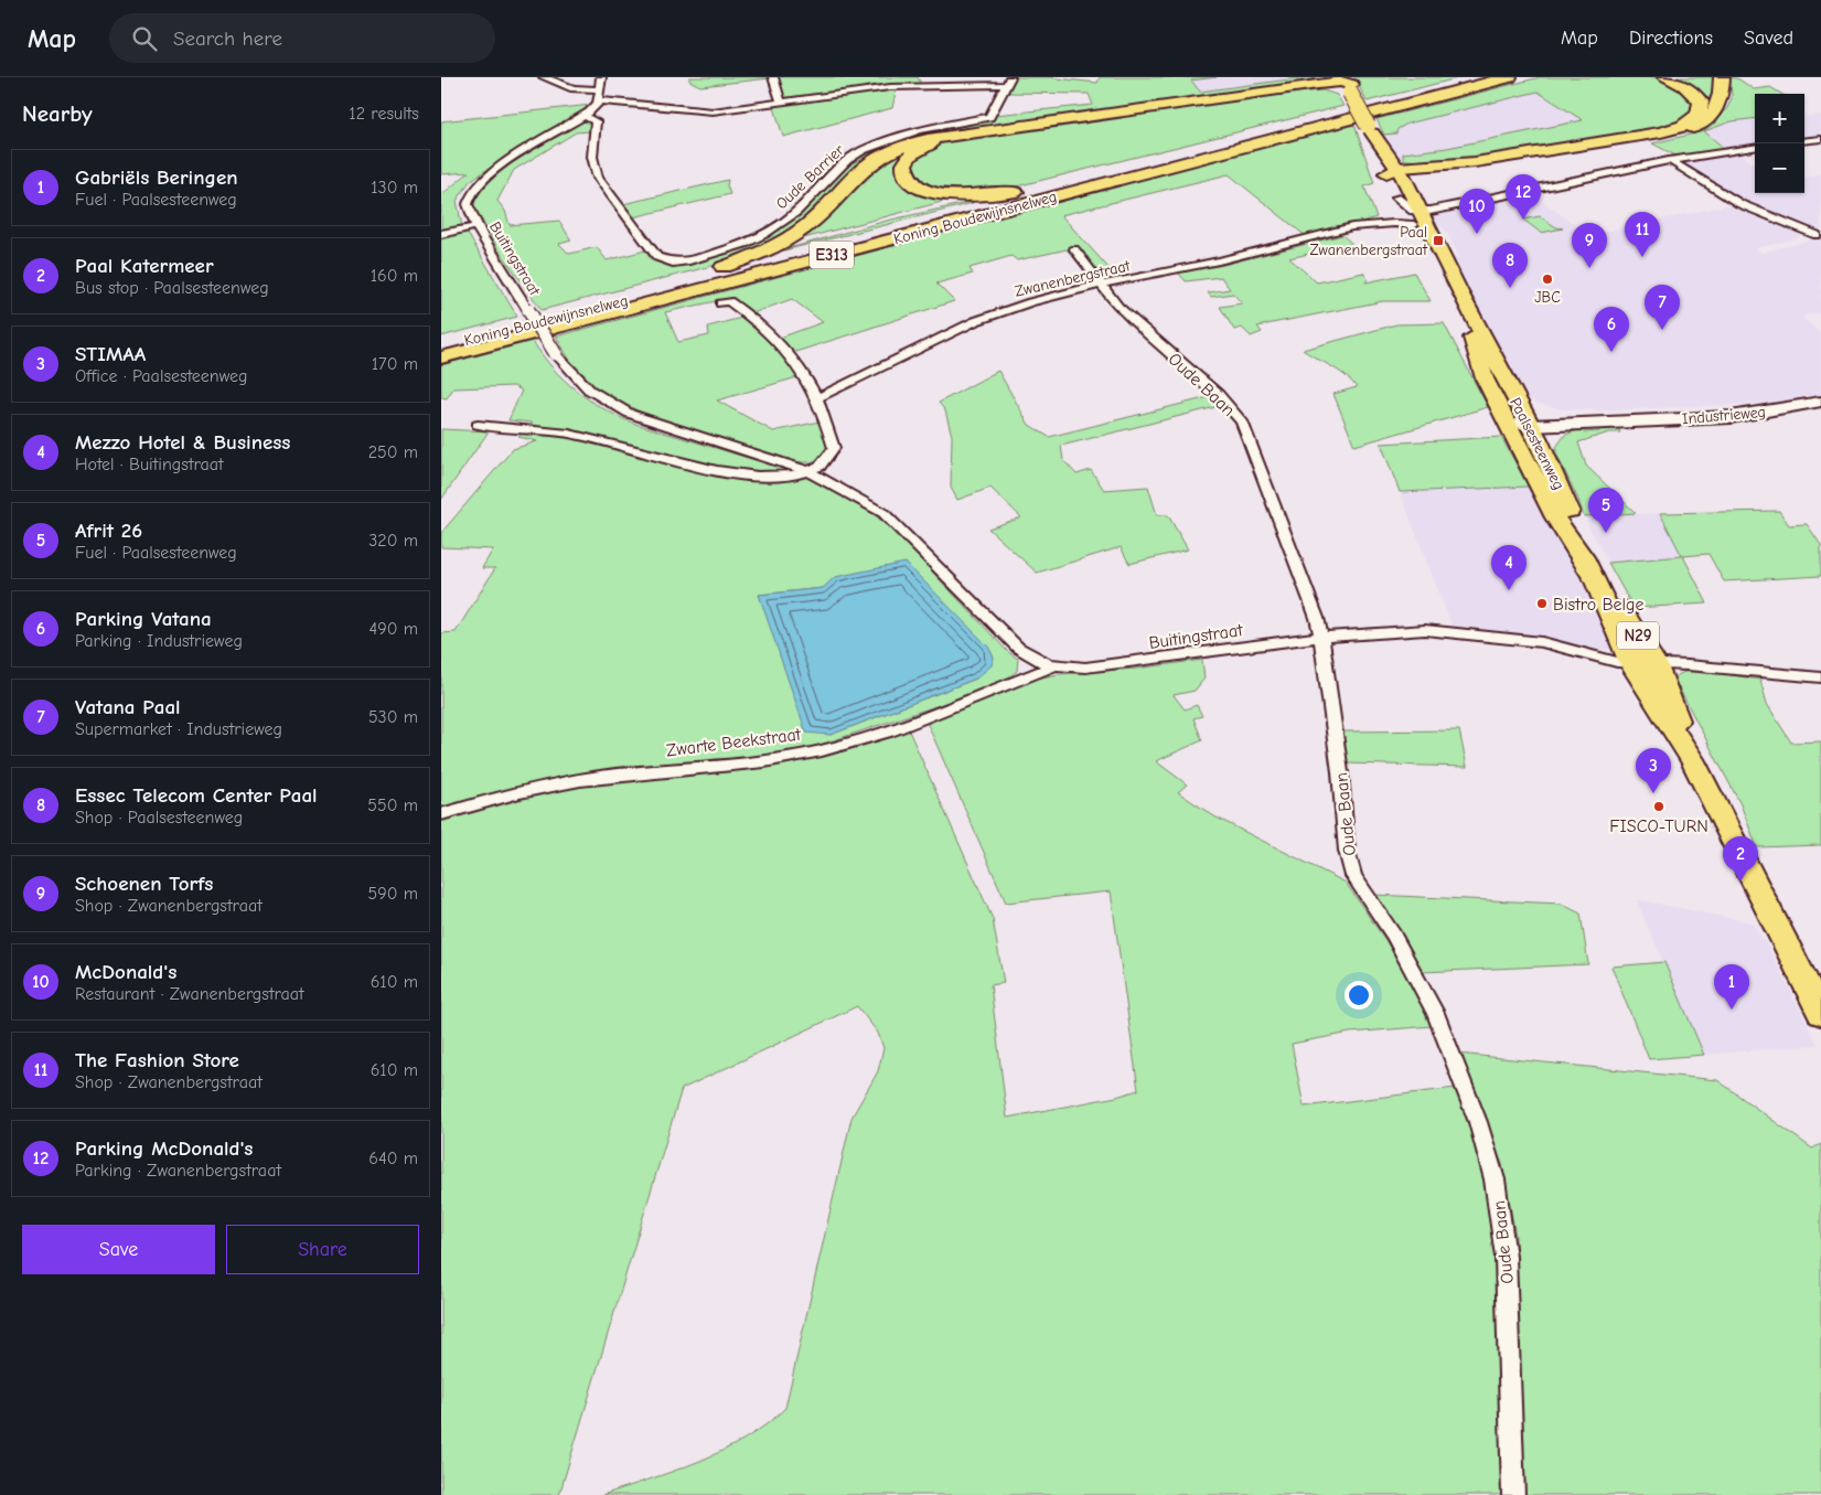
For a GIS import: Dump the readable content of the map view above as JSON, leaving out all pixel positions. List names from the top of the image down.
{
  "streets": {
    "highway": ["Koning Boudewijnsnelweg", "E313"],
    "main road": ["Industrieweg", "Paalsesteenweg", "N29"],
    "street": [
      "Oude Barrier",
      "Buitingstraat",
      "Zwanenbergstraat",
      "Oude Baan",
      "Zwarte Beekstraat"
    ]
  },
  "crossings": [
    ["Oude Barrier", "Buitingstraat"],
    ["Buitingstraat", "Oude Baan"],
    ["Buitingstraat", "Paalsesteenweg"],
    ["Buitingstraat", "Zwarte Beekstraat"],
    ["Zwanenbergstraat", "Oude Baan"],
    ["Zwanenbergstraat", "Paalsesteenweg"],
    ["Industrieweg", "Paalsesteenweg"]
  ],
  "places": {
    "transit": ["Paal Zwanenbergstraat"],
    "other": ["JBC", "Bistro Belge", "FISCO-TURN"]
  },
  "page": {
    "header": "Map",
    "search": "Search here",
    "nav": ["Map", "Directions", "Saved"],
    "heading": ["Nearby", "12 results"],
    "map_buttons": ["+", "−"],
    "list": [
      {
        "mark": "1",
        "name": "Gabriëls Beringen",
        "note": "Fuel · Paalsesteenweg",
        "value": "130 m"
      },
      {
        "mark": "2",
        "name": "Paal Katermeer",
        "note": "Bus stop · Paalsesteenweg",
        "value": "160 m"
      },
      {
        "mark": "3",
        "name": "STIMAA",
        "note": "Office · Paalsesteenweg",
        "value": "170 m"
      },
      {
        "mark": "4",
        "name": "Mezzo Hotel & Business",
        "note": "Hotel · Buitingstraat",
        "value": "250 m"
      },
      {
        "mark": "5",
        "name": "Afrit 26",
        "note": "Fuel · Paalsesteenweg",
        "value": "320 m"
      },
      {
        "mark": "6",
        "name": "Parking Vatana",
        "note": "Parking · Industrieweg",
        "value": "490 m"
      },
      {
        "mark": "7",
        "name": "Vatana Paal",
        "note": "Supermarket · Industrieweg",
        "value": "530 m"
      },
      {
        "mark": "8",
        "name": "Essec Telecom Center Paal",
        "note": "Shop · Paalsesteenweg",
        "value": "550 m"
      },
      {
        "mark": "9",
        "name": "Schoenen Torfs",
        "note": "Shop · Zwanenbergstraat",
        "value": "590 m"
      },
      {
        "mark": "10",
        "name": "McDonald's",
        "note": "Restaurant · Zwanenbergstraat",
        "value": "610 m"
      },
      {
        "mark": "11",
        "name": "The Fashion Store",
        "note": "Shop · Zwanenbergstraat",
        "value": "610 m"
      },
      {
        "mark": "12",
        "name": "Parking McDonald's",
        "note": "Parking · Zwanenbergstraat",
        "value": "640 m"
      }
    ],
    "pins": [
      "12",
      "10",
      "11",
      "9",
      "8",
      "7",
      "6",
      "5",
      "4",
      "3",
      "2",
      "1"
    ],
    "buttons": ["Save", "Share"]
  }
}
